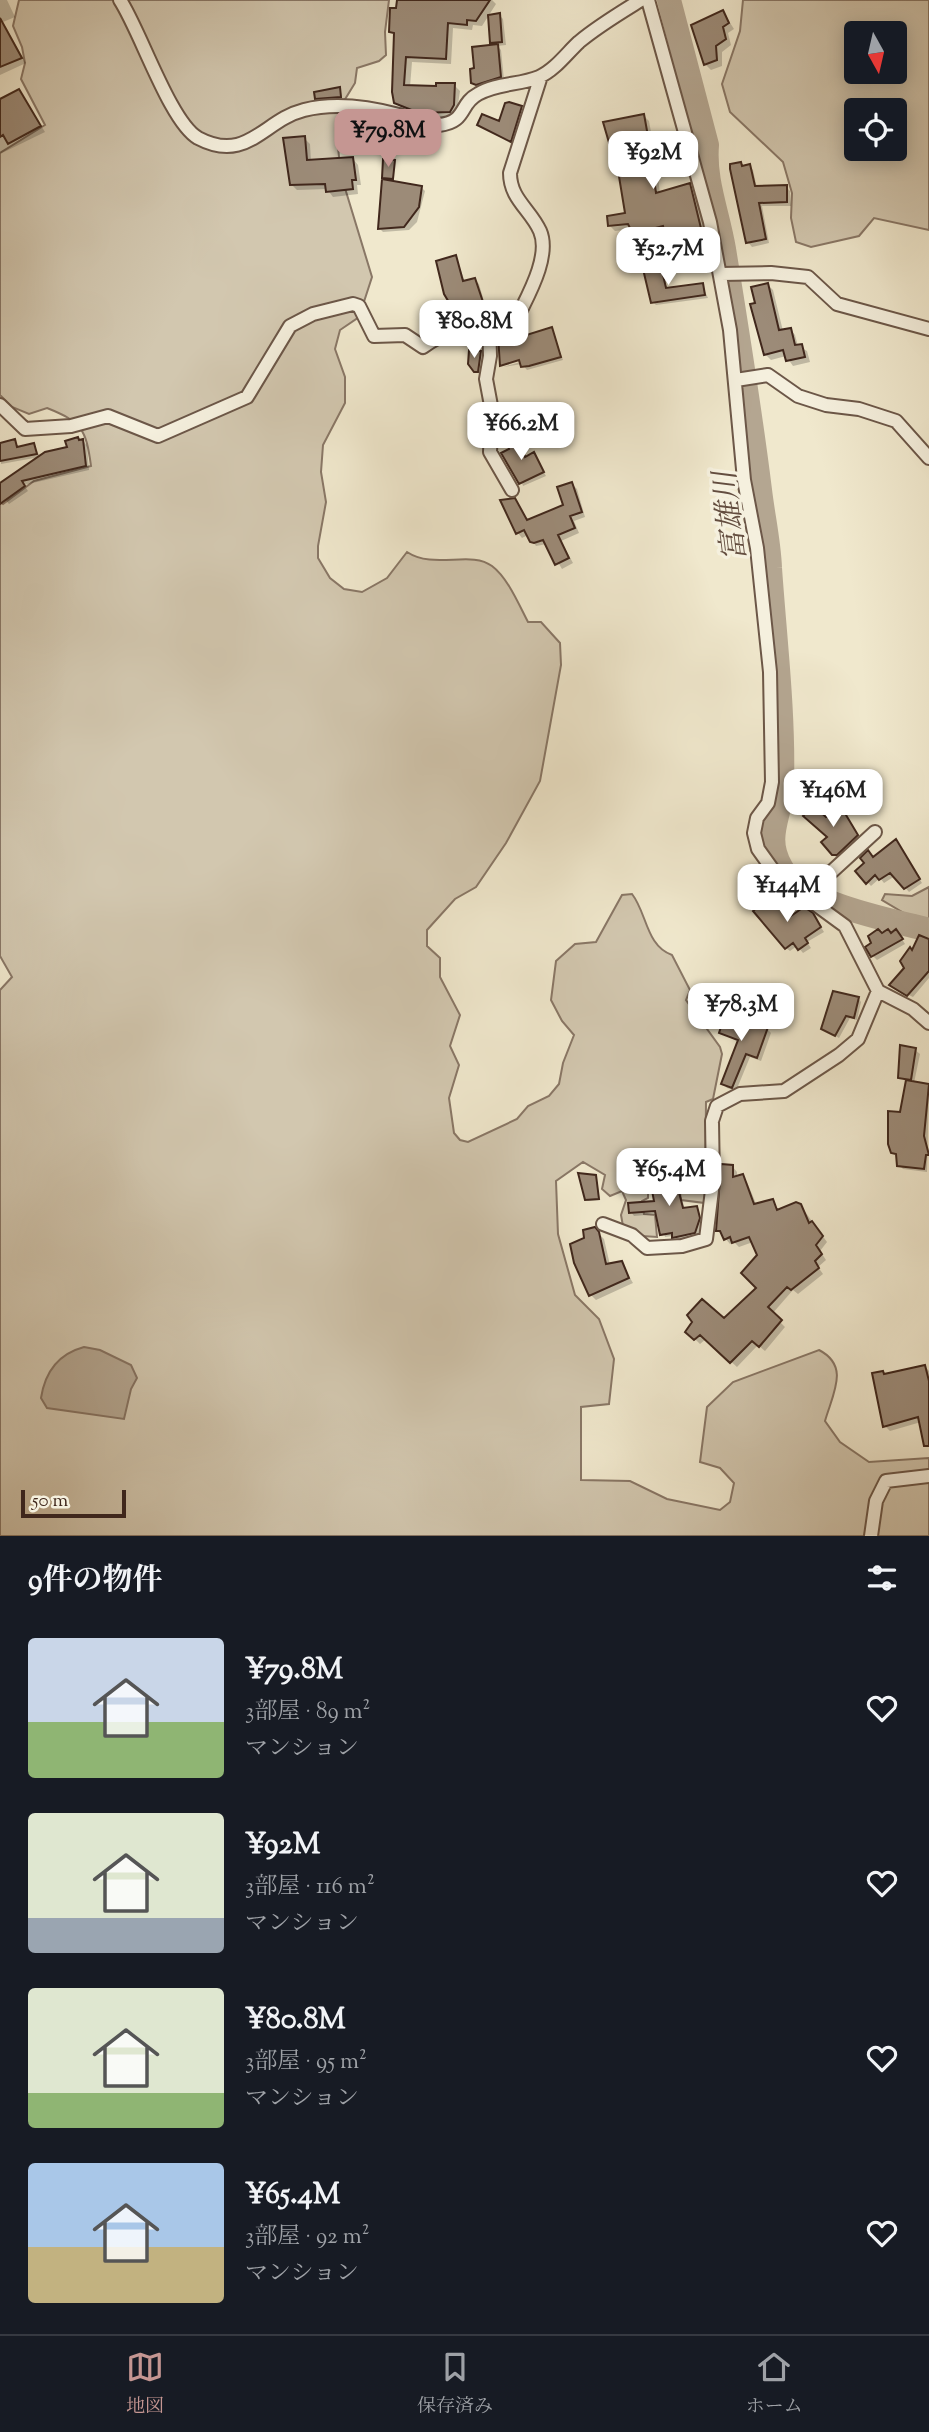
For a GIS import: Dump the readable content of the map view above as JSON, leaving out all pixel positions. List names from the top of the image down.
{
  "water": ["富雄川"],
  "scale_bar": "50 m",
  "north": "bottom",
  "page": {
    "price": [
      "¥79.8M",
      "¥92M",
      "¥52.7M",
      "¥80.8M",
      "¥66.2M",
      "¥146M",
      "¥144M",
      "¥78.3M",
      "¥65.4M"
    ],
    "scale": "50 m",
    "heading": "9件の物件",
    "list": [
      {
        "name": "¥79.8M",
        "note": "3部屋 · 89 m² · マンション"
      },
      {
        "name": "¥92M",
        "note": "3部屋 · 116 m² · マンション"
      },
      {
        "name": "¥80.8M",
        "note": "3部屋 · 95 m² · マンション"
      },
      {
        "name": "¥65.4M",
        "note": "3部屋 · 92 m² · マンション"
      }
    ],
    "tabs": ["地図", "保存済み", "ホーム"]
  }
}
